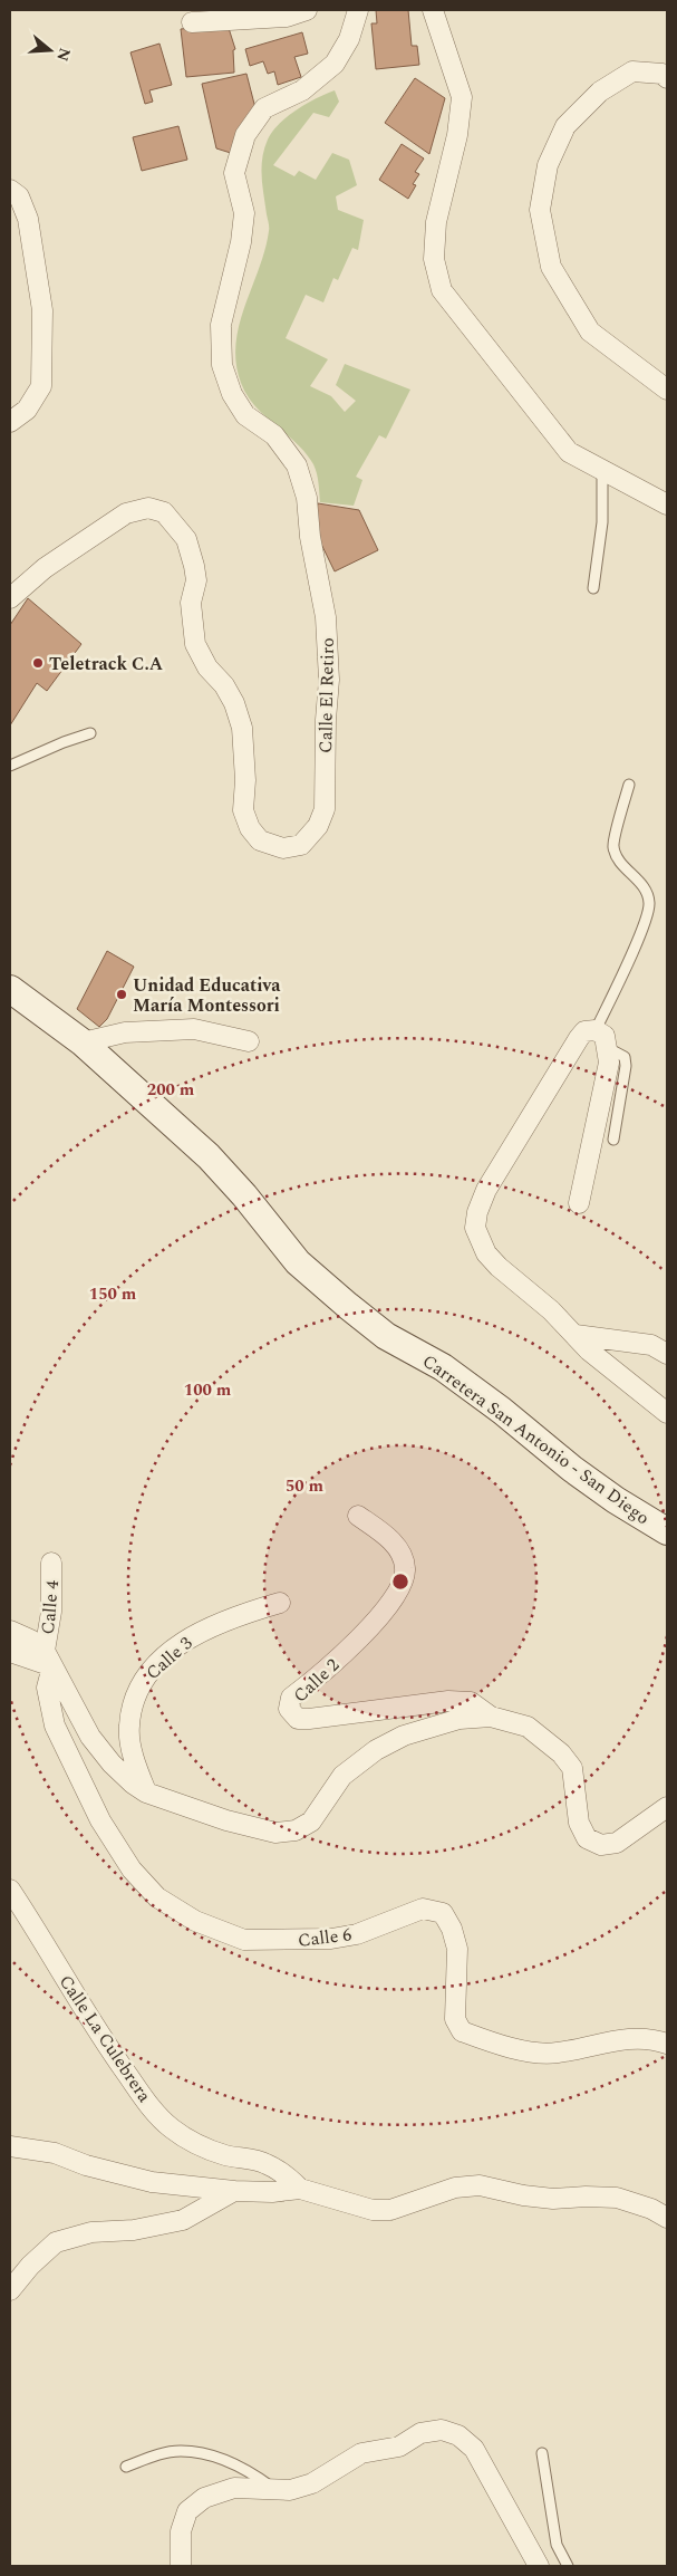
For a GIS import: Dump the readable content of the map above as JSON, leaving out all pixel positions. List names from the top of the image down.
{
  "streets": {
    "street": [
      "Calle El Retiro",
      "Carretera San Antonio - San Diego",
      "Calle 4",
      "Calle 3",
      "Calle 2",
      "Calle 6",
      "Calle La Culebrera"
    ]
  },
  "crossings": [
    ["Calle 4", "Calle 6"]
  ],
  "places": ["Teletrack C.A", "Unidad Educativa María Montessori"],
  "north": "right",
  "rings": [
    "200 m",
    "150 m",
    "100 m",
    "50 m"
  ]
}
